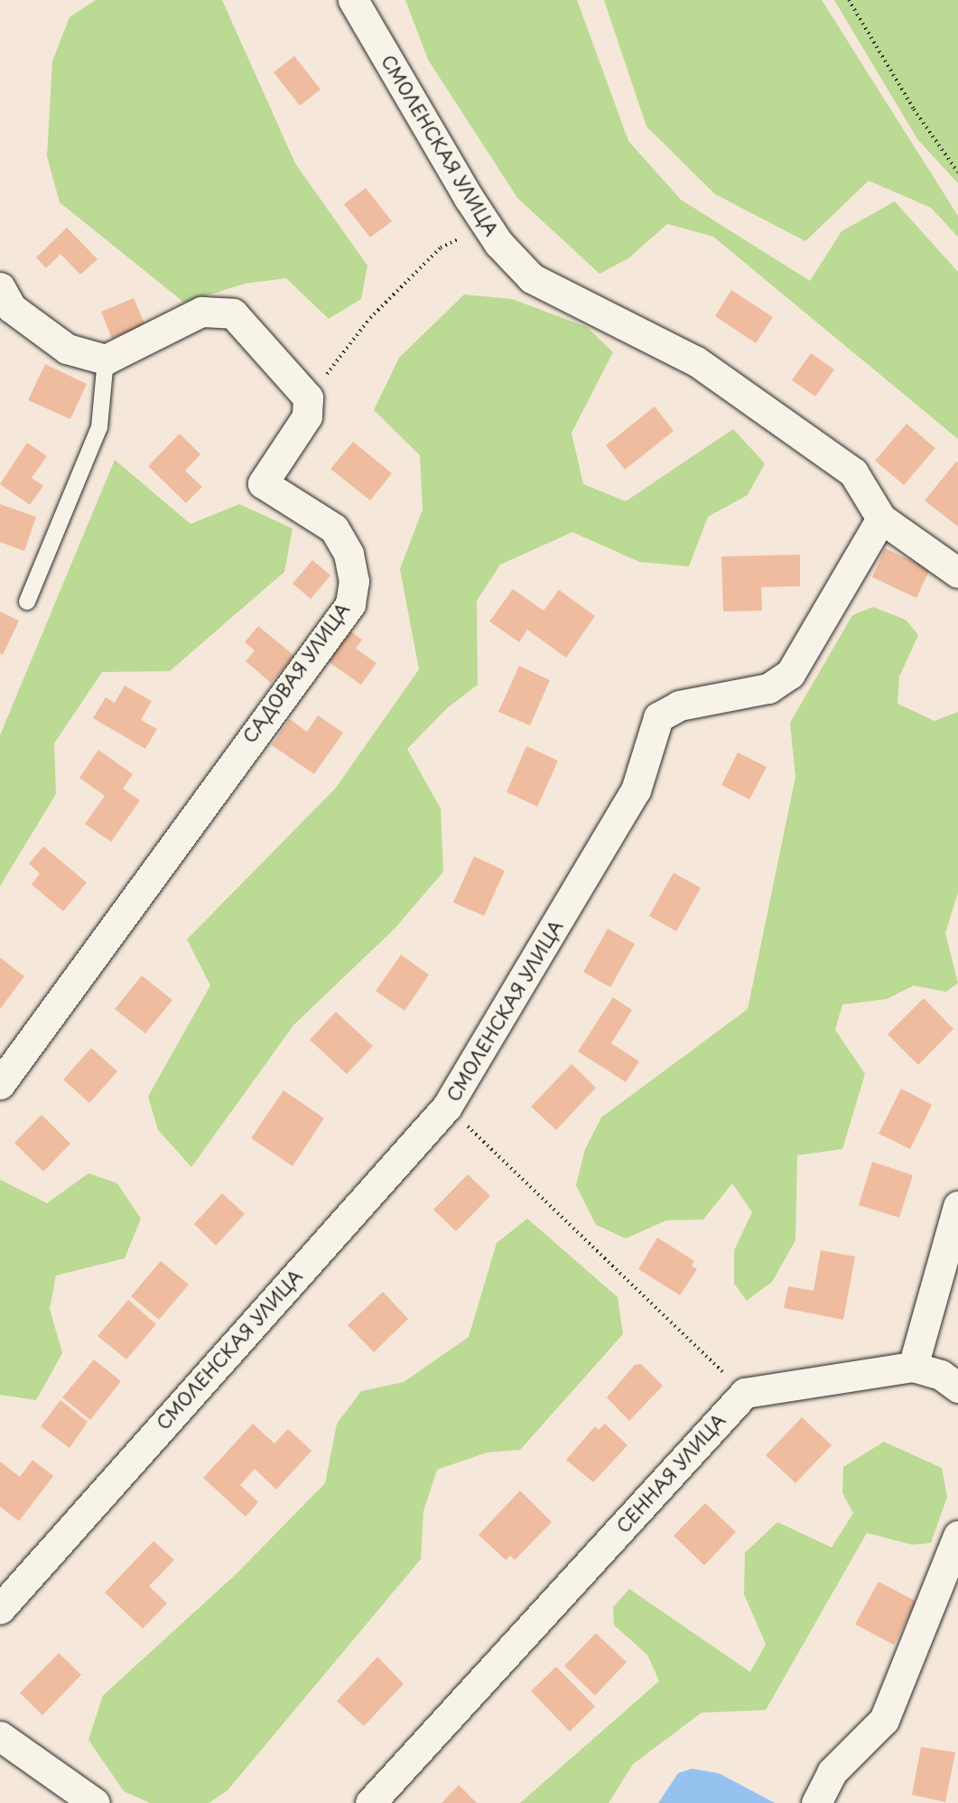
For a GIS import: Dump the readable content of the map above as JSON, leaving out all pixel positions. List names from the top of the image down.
{
  "streets": {
    "street": ["СМОЛЕНСКАЯ УЛИЦА", "САДОВАЯ УЛИЦА", "СЕННАЯ УЛИЦА"]
  }
}
